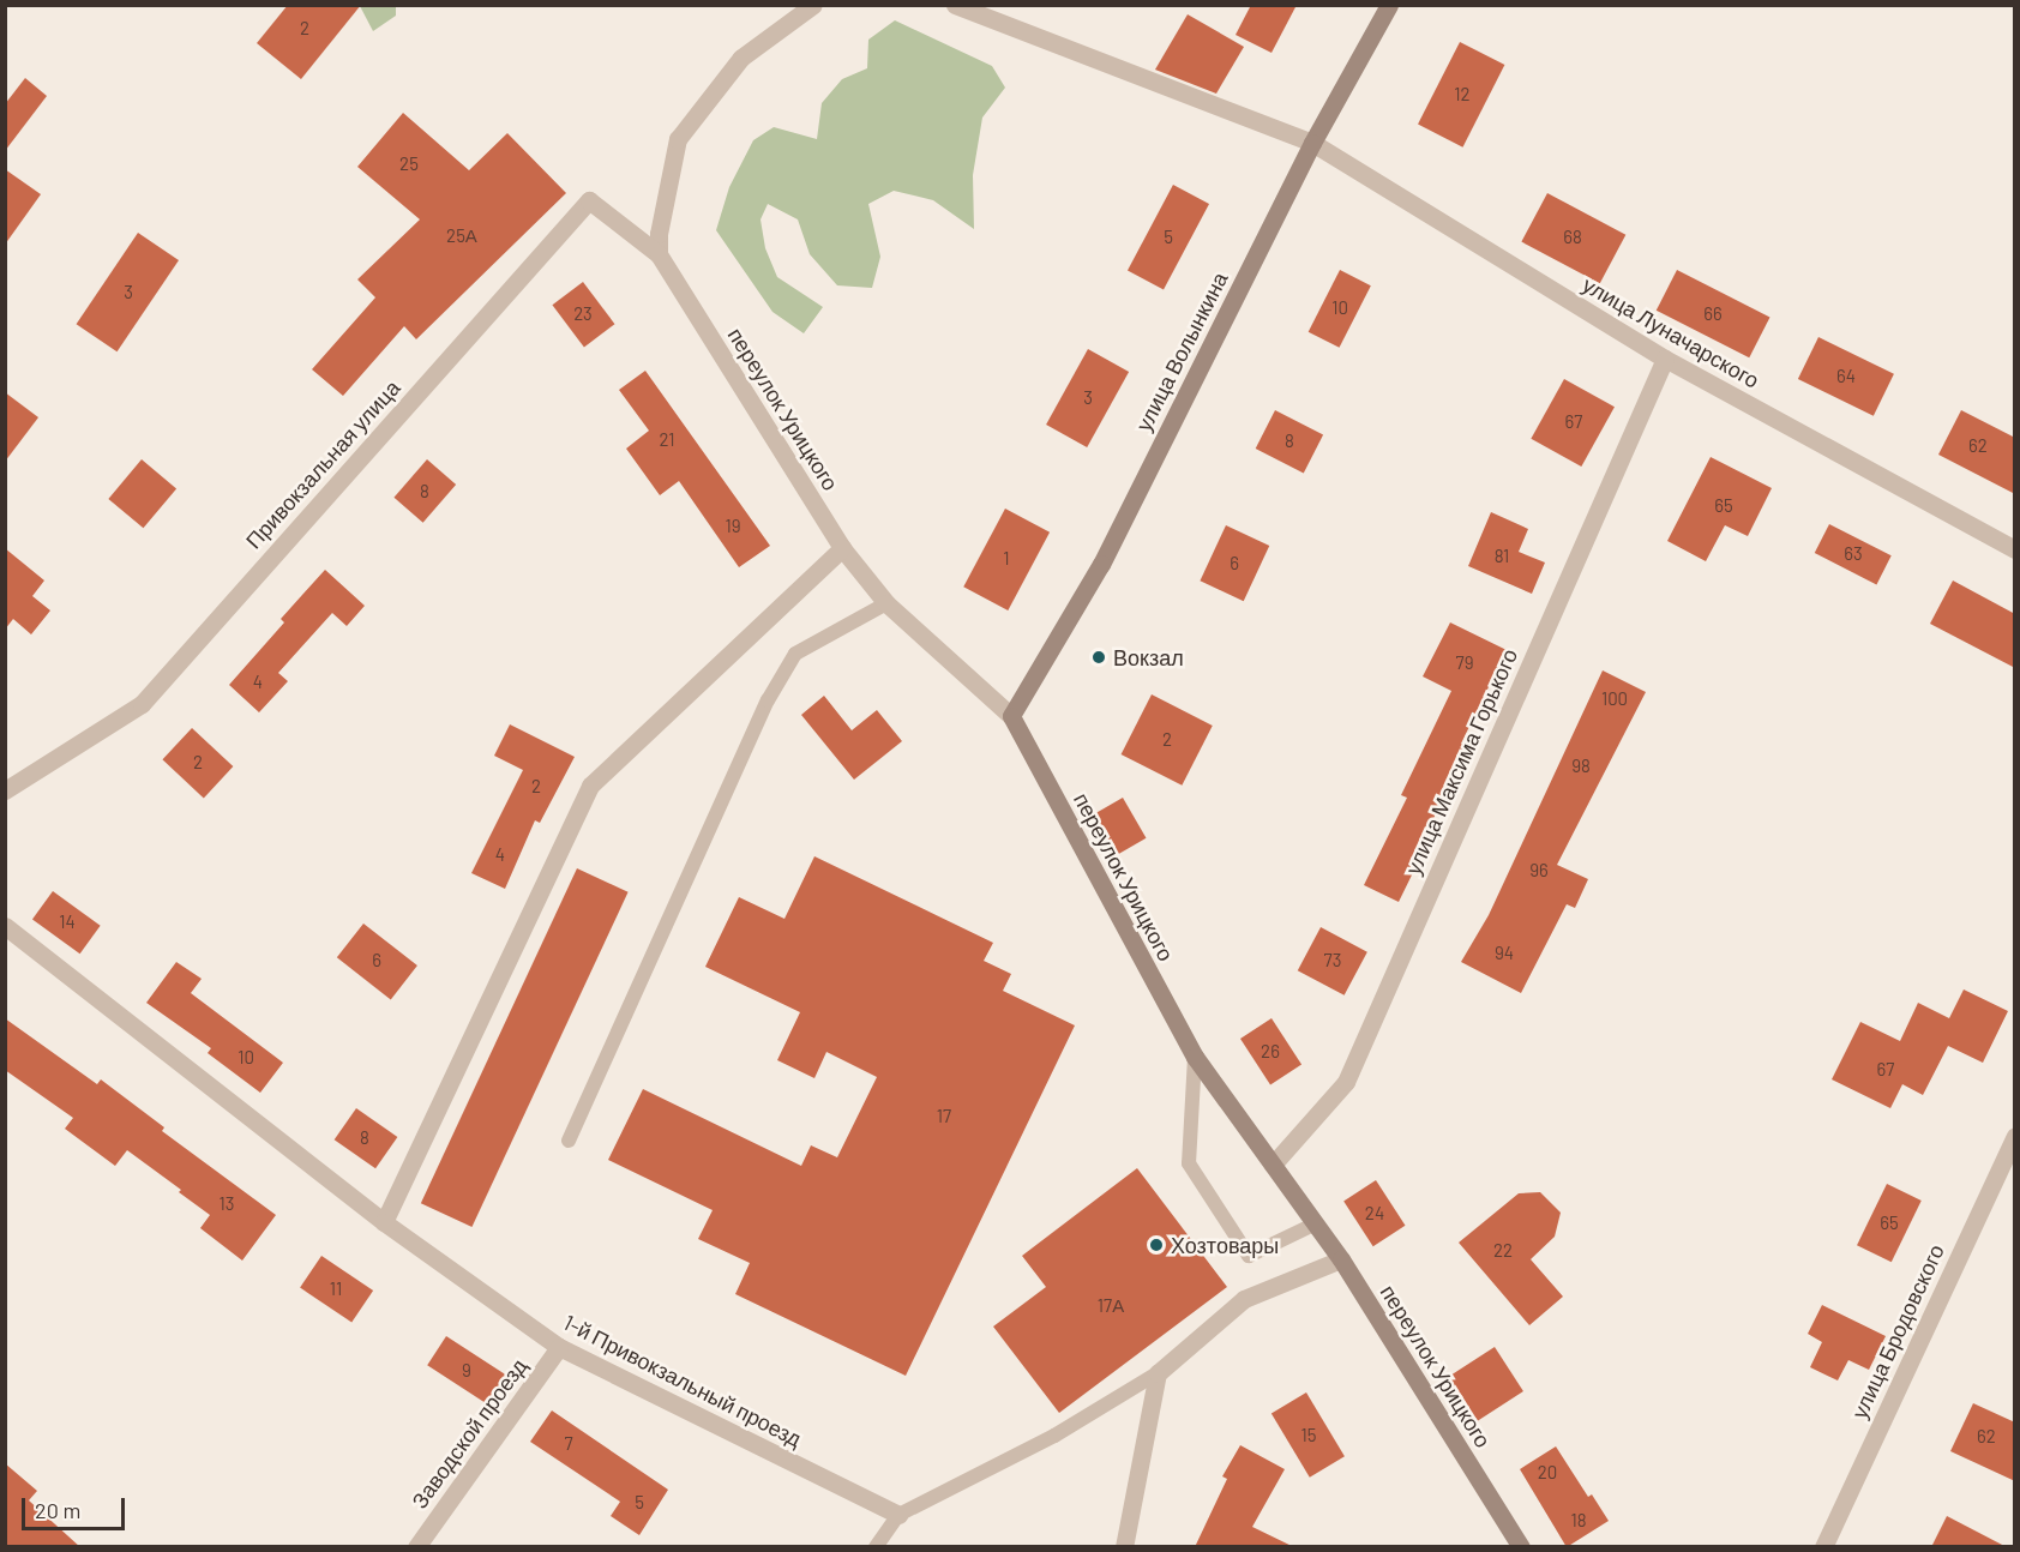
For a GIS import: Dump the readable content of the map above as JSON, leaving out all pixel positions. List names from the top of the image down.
{
  "streets": {
    "street": [
      "улица Луначарского",
      "улица Волынкина",
      "переулок Урицкого",
      "Привокзальная улица",
      "улица Максима Горького",
      "улица Бродовского",
      "1-й Привокзальный проезд",
      "Заводской проезд"
    ]
  },
  "crossings": [
    ["улица Луначарского", "улица Волынкина"],
    ["улица Луначарского", "улица Максима Горького"],
    ["улица Волынкина", "переулок Урицкого"],
    ["переулок Урицкого", "Привокзальная улица"],
    ["переулок Урицкого", "улица Максима Горького"],
    ["1-й Привокзальный проезд", "Заводской проезд"]
  ],
  "places": ["Вокзал", "Хозтовары"],
  "house_numbers": [
    "2",
    "12",
    "25",
    "25А",
    "5",
    "68",
    "3",
    "10",
    "23",
    "66",
    "64",
    "3",
    "67",
    "21",
    "8",
    "62",
    "8",
    "65",
    "19",
    "63",
    "81",
    "1",
    "6",
    "79",
    "4",
    "100",
    "2",
    "2",
    "98",
    "2",
    "4",
    "96",
    "14",
    "94",
    "6",
    "73",
    "26",
    "10",
    "67",
    "17",
    "8",
    "13",
    "24",
    "65",
    "22",
    "11",
    "17А",
    "9",
    "15",
    "62",
    "7",
    "20",
    "5",
    "18"
  ],
  "scale_bar": "20 m"
}
